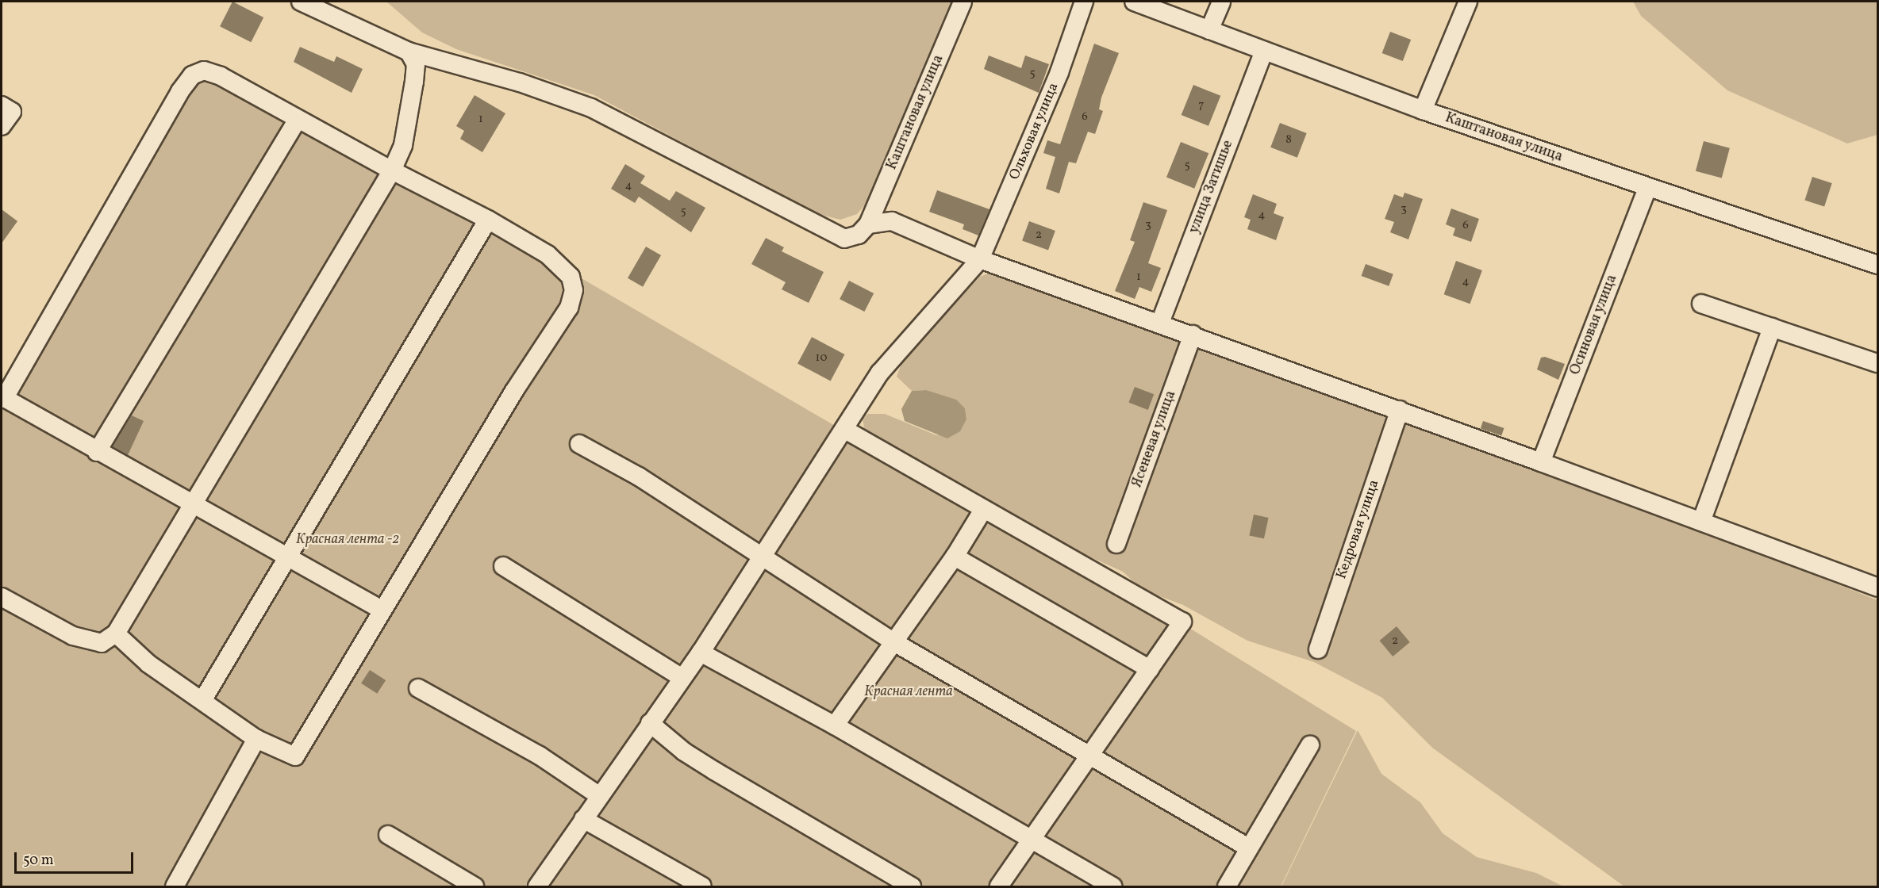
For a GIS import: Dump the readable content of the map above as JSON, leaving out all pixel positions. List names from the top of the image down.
{
  "streets": {
    "street": [
      "Каштановая улица",
      "Ольховая улица",
      "улица Затишье",
      "Осиновая улица",
      "Ясеневая улица",
      "Кедровая улица"
    ]
  },
  "crossings": [
    ["Каштановая улица", "улица Затишье"],
    ["Каштановая улица", "Осиновая улица"]
  ],
  "parks": ["Красная лента -2", "Красная лента"],
  "house_numbers": [
    "5",
    "7",
    "6",
    "1",
    "8",
    "5",
    "4",
    "3",
    "5",
    "4",
    "3",
    "6",
    "2",
    "1",
    "4",
    "10",
    "2"
  ],
  "scale_bar": "50 m"
}
